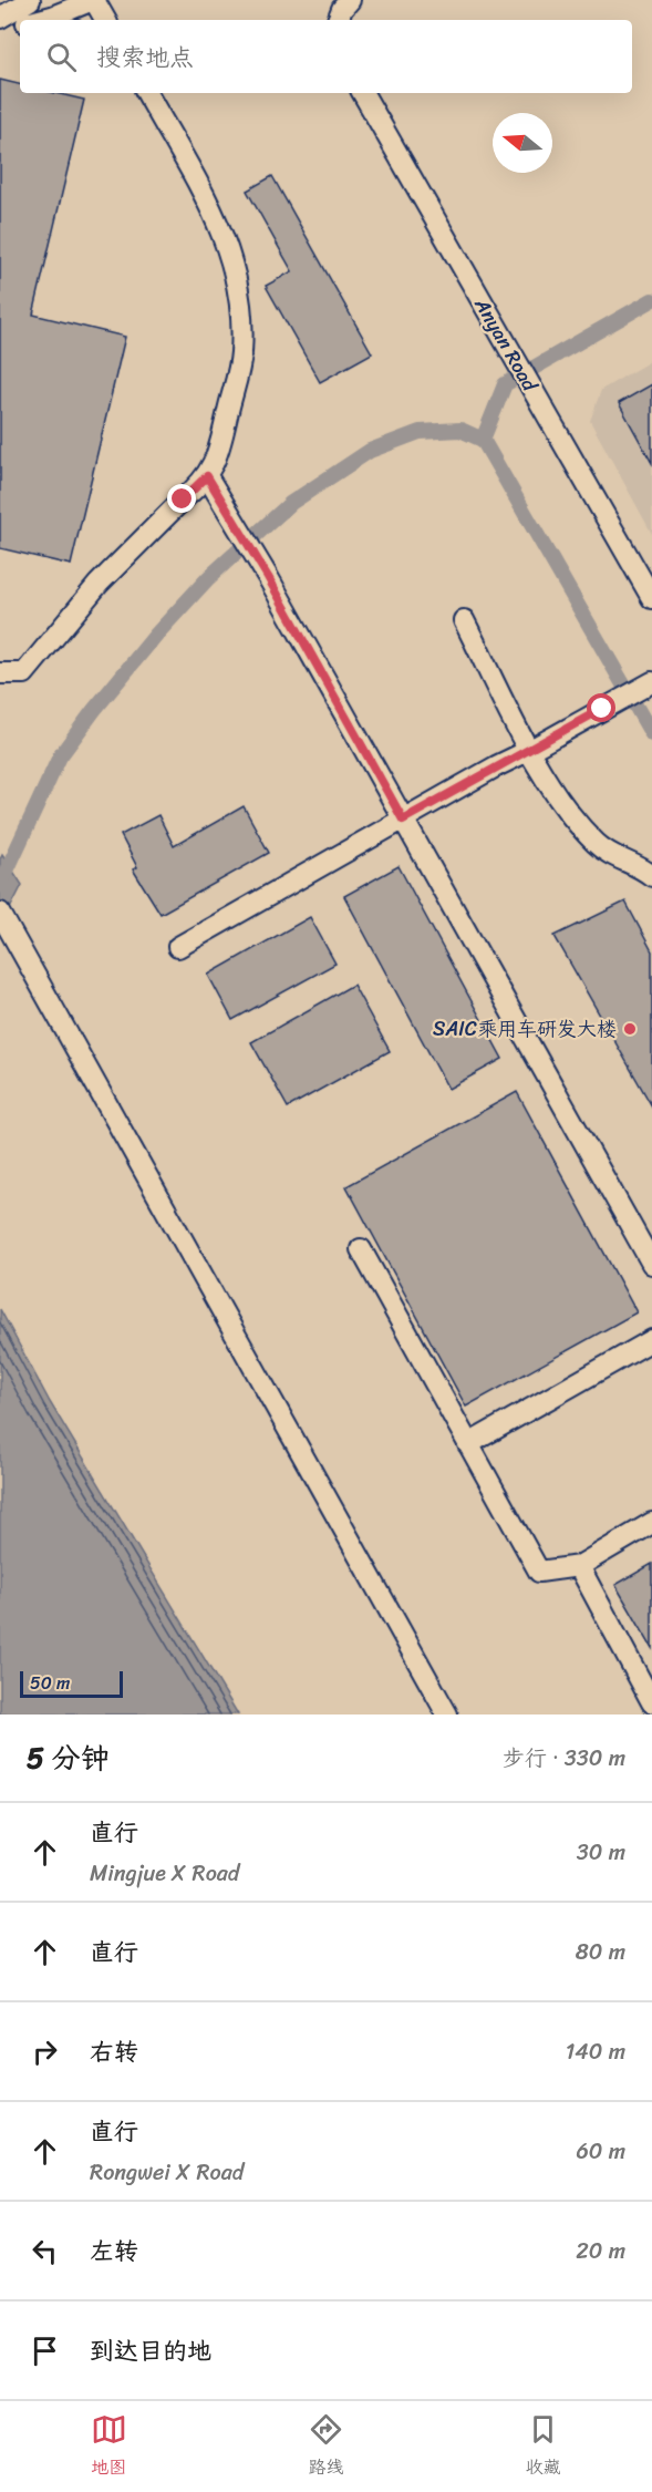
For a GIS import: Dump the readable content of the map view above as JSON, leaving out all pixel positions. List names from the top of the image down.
{
  "streets": {
    "street": ["Anyan Road"]
  },
  "places": ["SAIC乘用车研发大楼"],
  "scale_bar": "50 m",
  "north": "left",
  "page": {
    "search": "搜索地点",
    "scale": "50 m",
    "heading": ["5 分钟", "步行 · 330 m"],
    "list": [
      ["直行", "Mingjue X Road", "30 m"],
      ["直行", "80 m"],
      ["右转", "140 m"],
      ["直行", "Rongwei X Road", "60 m"],
      ["左转", "20 m"],
      "到达目的地"
    ],
    "nav": ["地图", "路线", "收藏"]
  }
}
